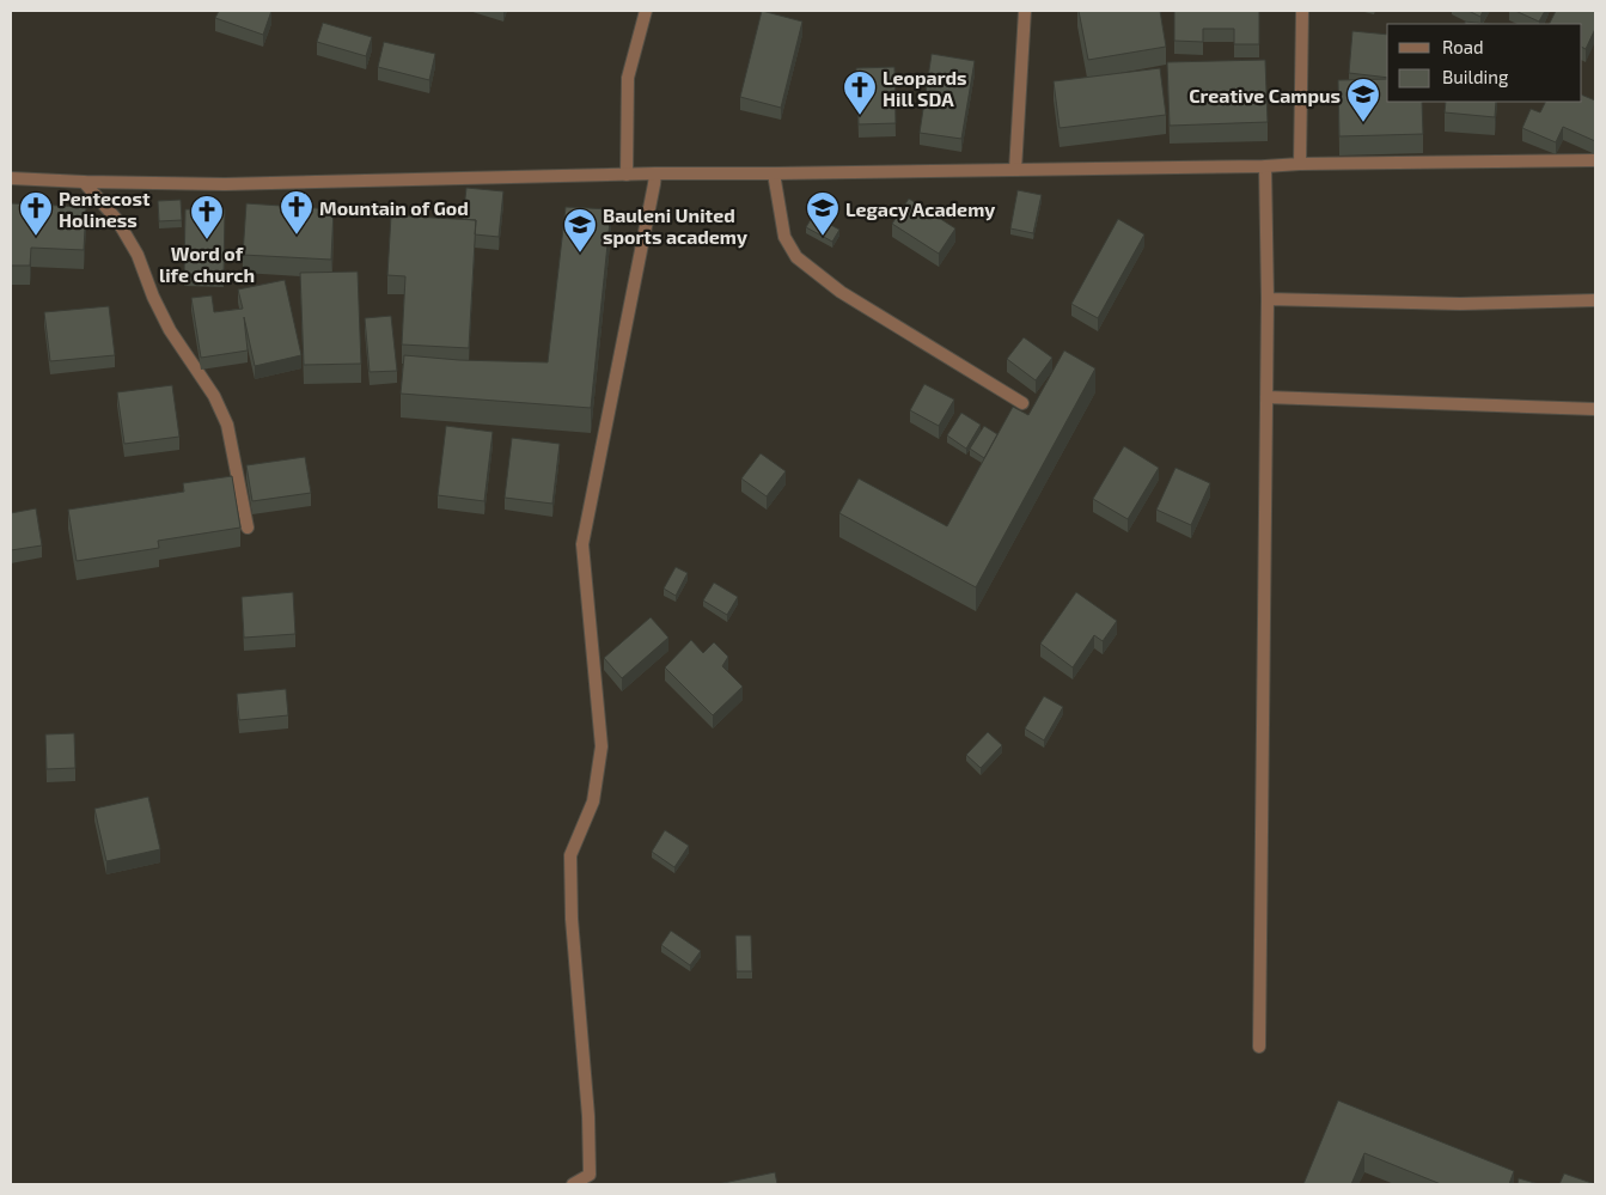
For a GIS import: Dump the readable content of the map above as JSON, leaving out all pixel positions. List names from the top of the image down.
{
  "places": {
    "church": [
      "Leopards Hill SDA",
      "Mountain of God",
      "Pentecost Holiness",
      "Word of life church"
    ],
    "school or university": ["Creative Campus", "Legacy Academy", "Bauleni United sports academy"]
  },
  "legend": ["Road", "Building"]
}
